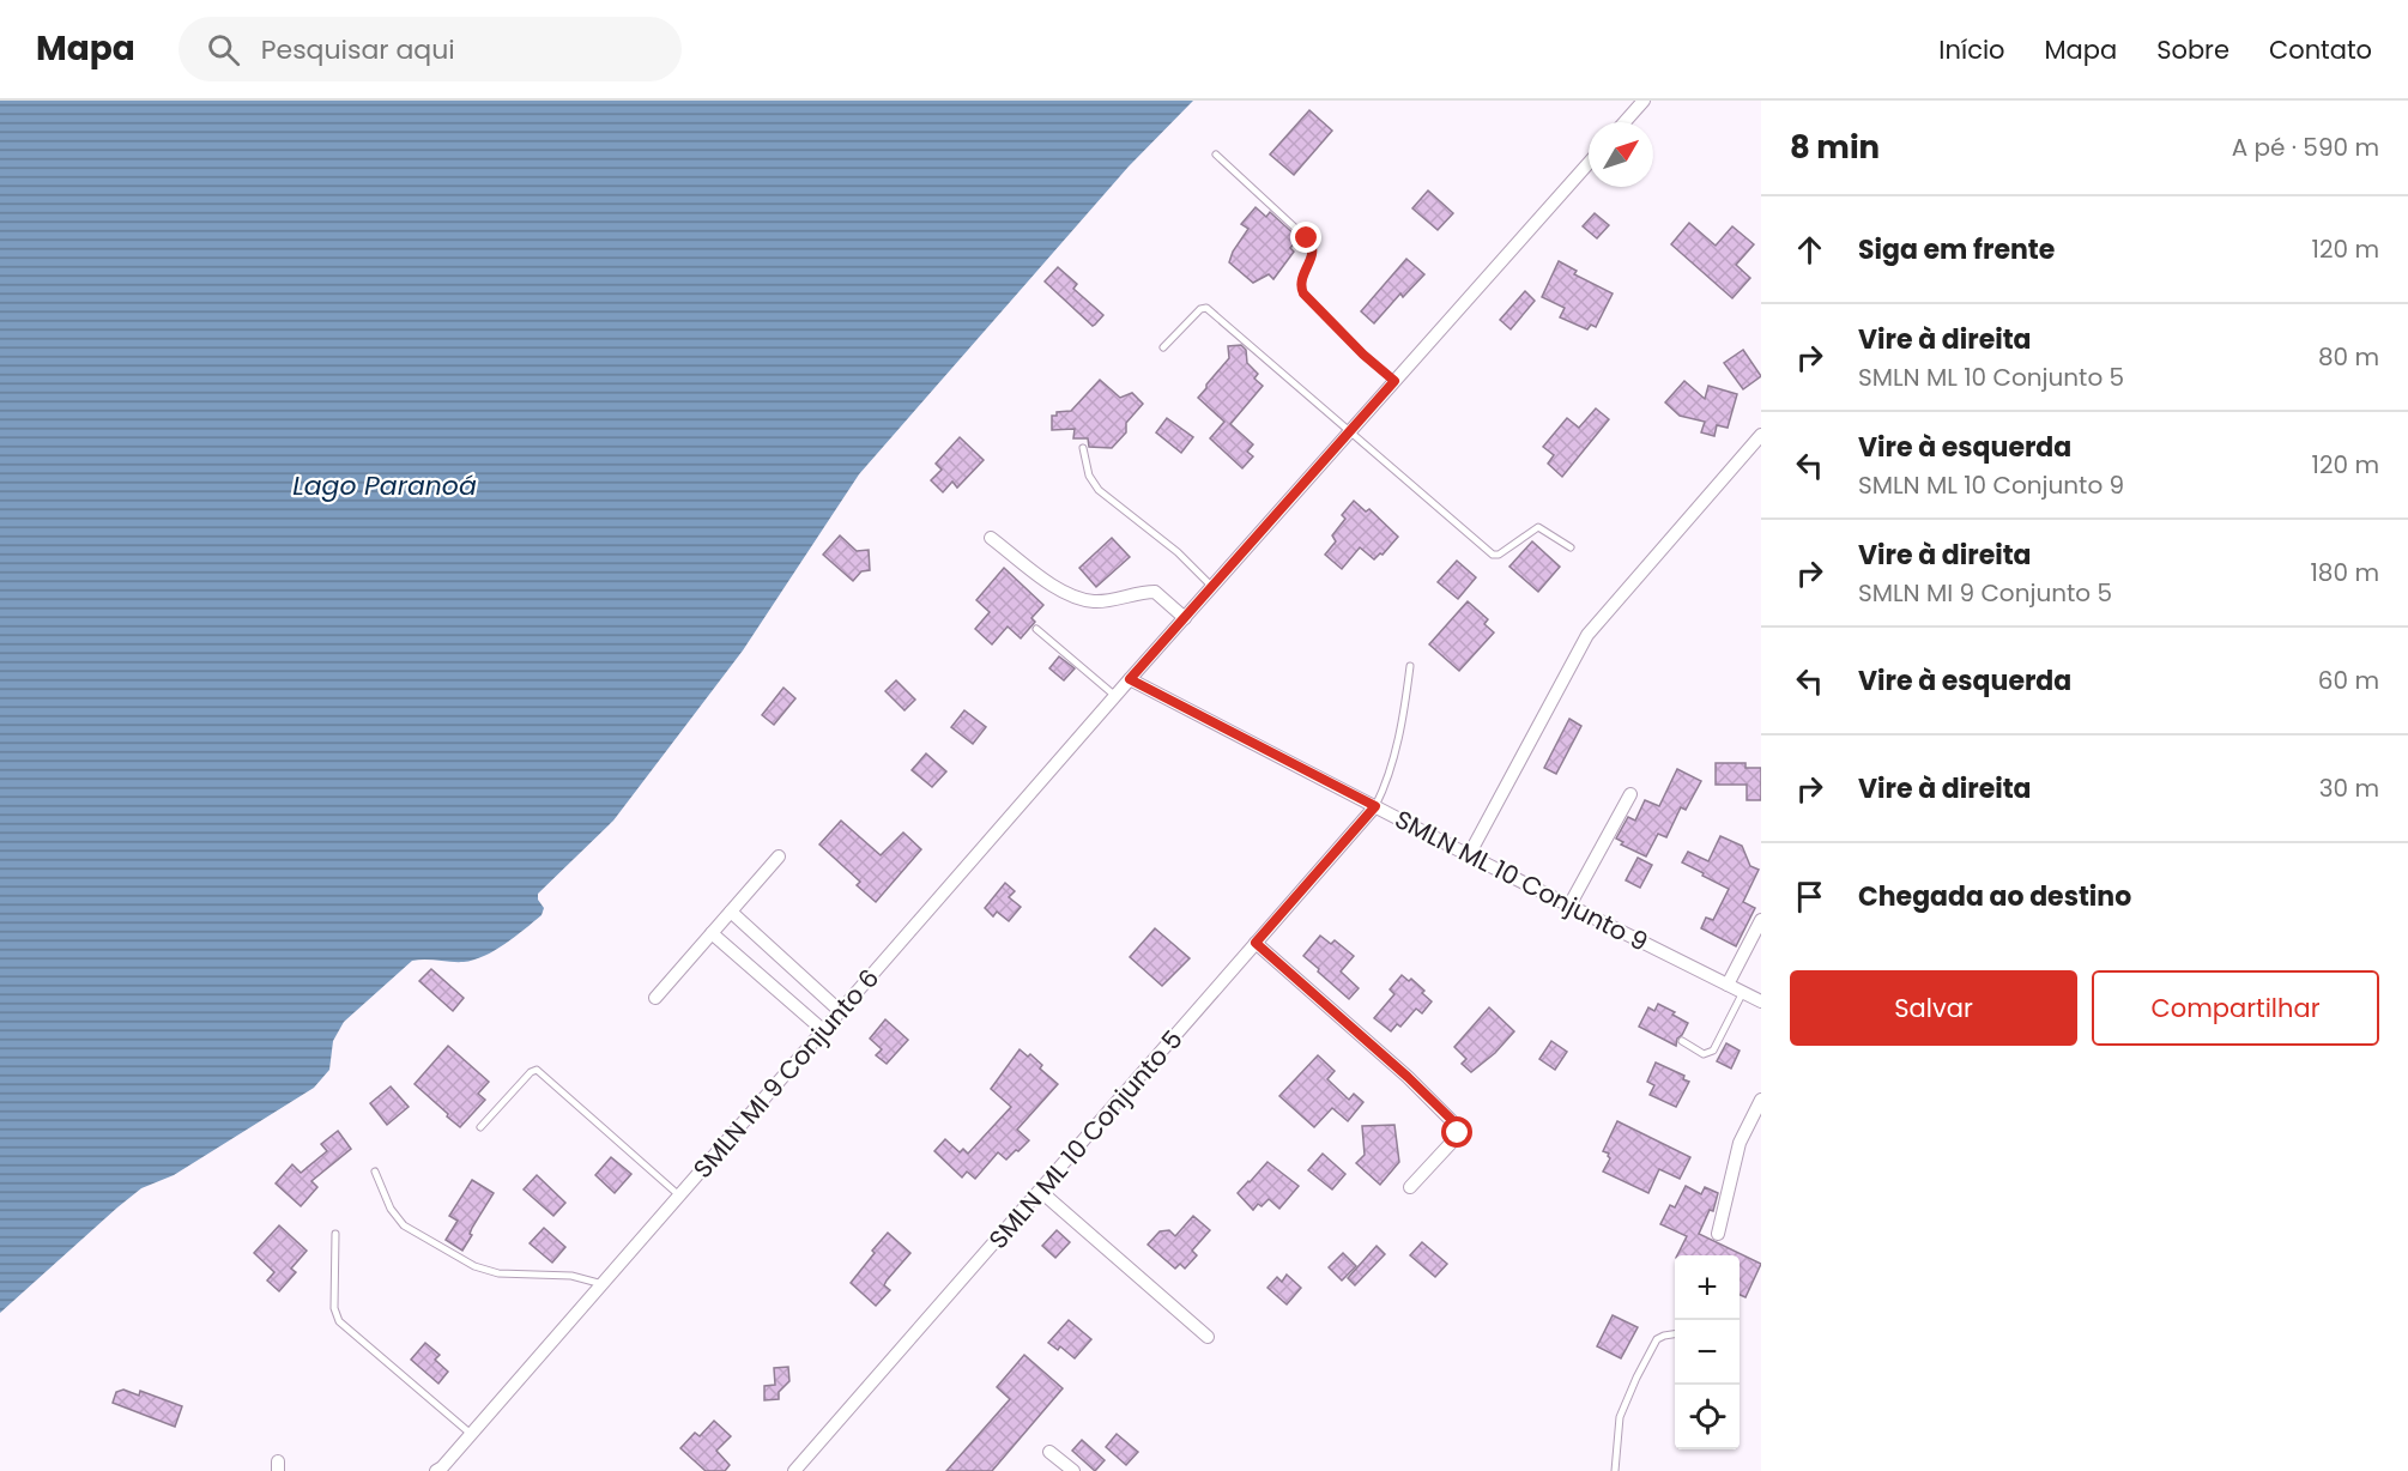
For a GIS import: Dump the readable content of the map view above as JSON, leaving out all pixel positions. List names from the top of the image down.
{
  "streets": {
    "street": ["SMLN ML 10 Conjunto 9", "SMLN MI 9 Conjunto 6", "SMLN ML 10 Conjunto 5"]
  },
  "crossings": [
    ["SMLN ML 10 Conjunto 9", "SMLN MI 9 Conjunto 6"],
    ["SMLN ML 10 Conjunto 9", "SMLN ML 10 Conjunto 5"]
  ],
  "water": ["Lago Paranoá"],
  "north": "top right",
  "page": {
    "header": "Mapa",
    "search": "Pesquisar aqui",
    "nav": [
      "Início",
      "Mapa",
      "Sobre",
      "Contato"
    ],
    "heading": ["8 min", "A pé · 590 m"],
    "list": [
      ["Siga em frente", "120 m"],
      ["Vire à direita", "SMLN ML 10 Conjunto 5", "80 m"],
      ["Vire à esquerda", "SMLN ML 10 Conjunto 9", "120 m"],
      ["Vire à direita", "SMLN MI 9 Conjunto 5", "180 m"],
      ["Vire à esquerda", "60 m"],
      ["Vire à direita", "30 m"],
      "Chegada ao destino"
    ],
    "buttons": ["Salvar", "Compartilhar"],
    "map_buttons": ["+", "−"]
  }
}
